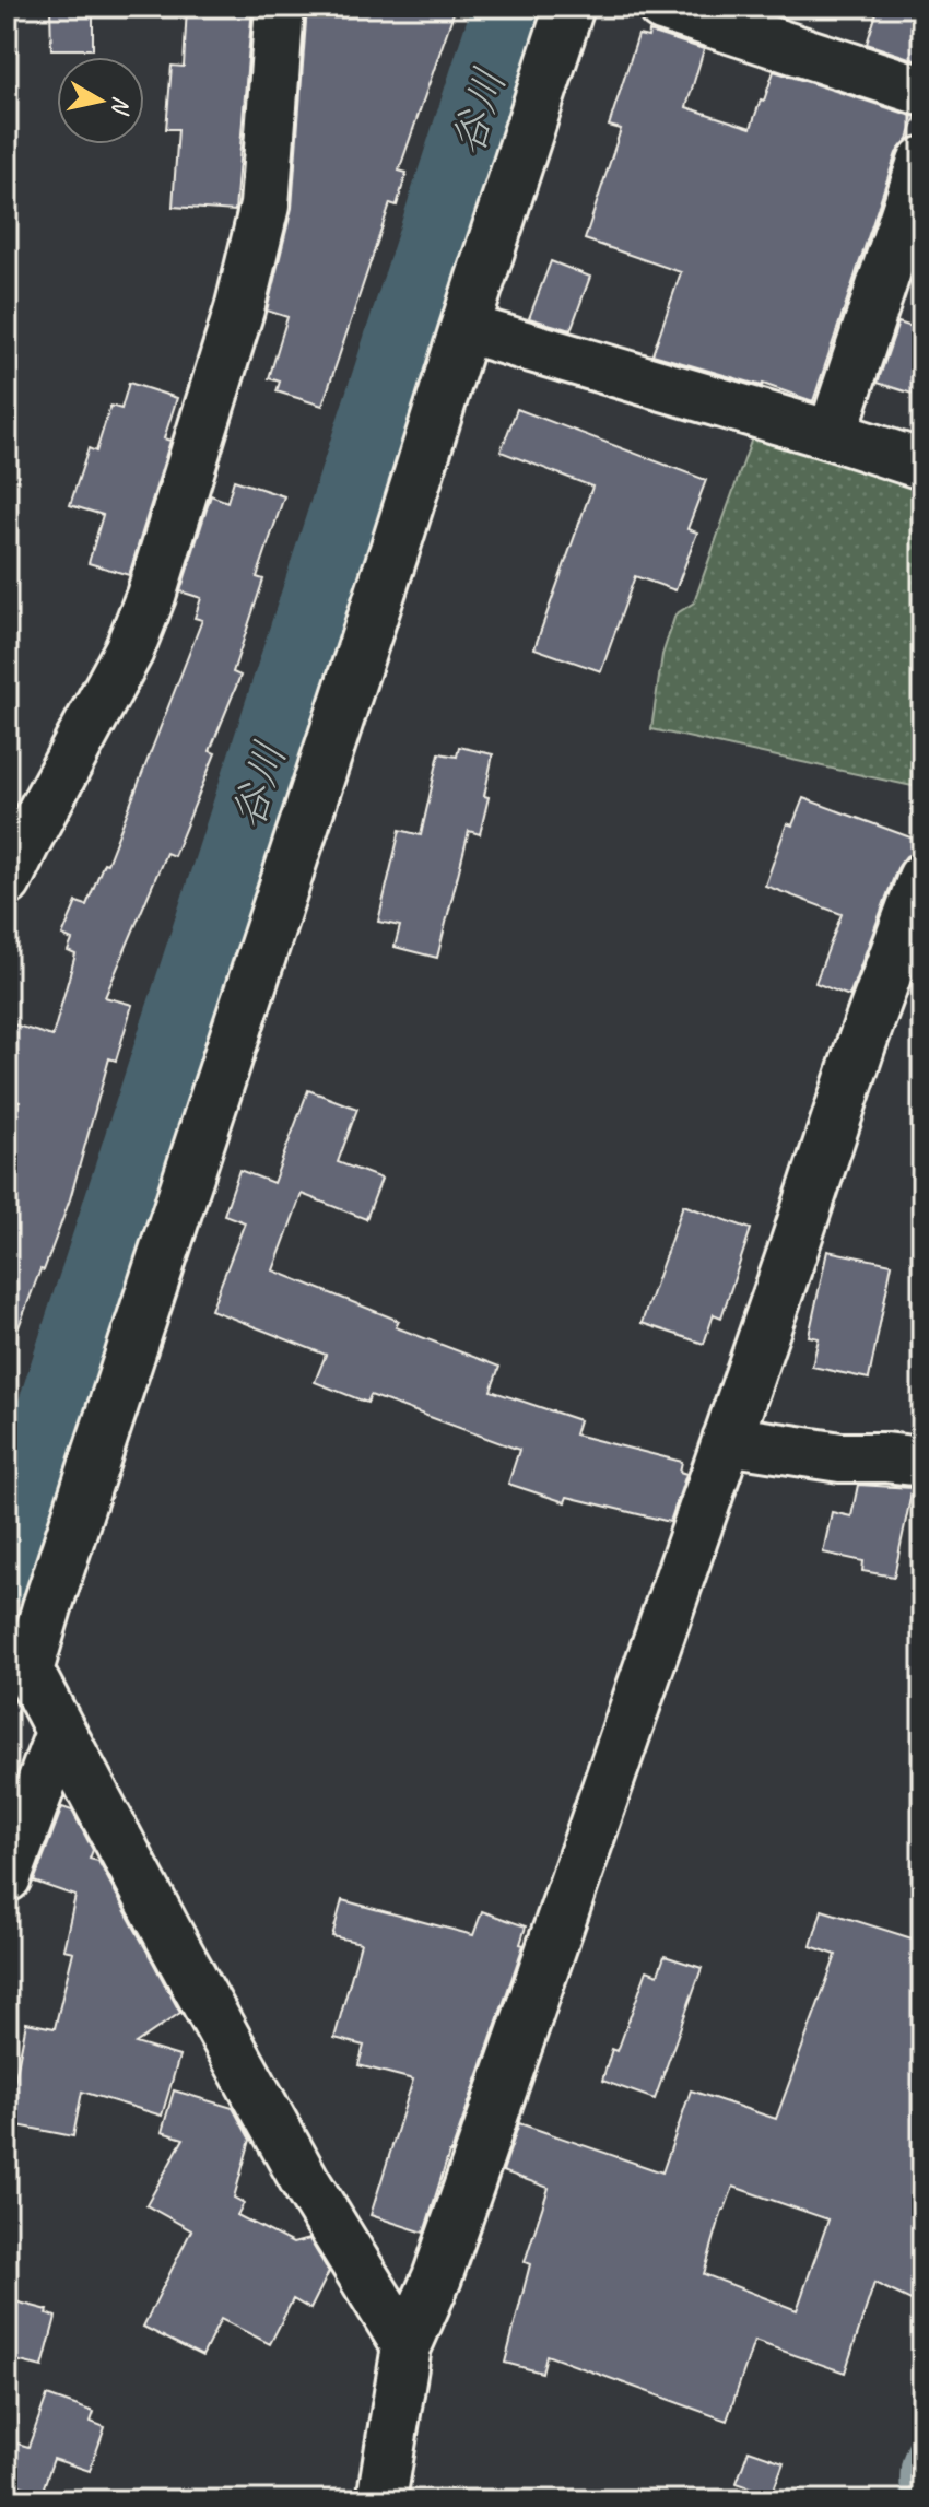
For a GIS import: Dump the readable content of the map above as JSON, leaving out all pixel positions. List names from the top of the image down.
{
  "water": ["谷川"],
  "north": "right"
}
